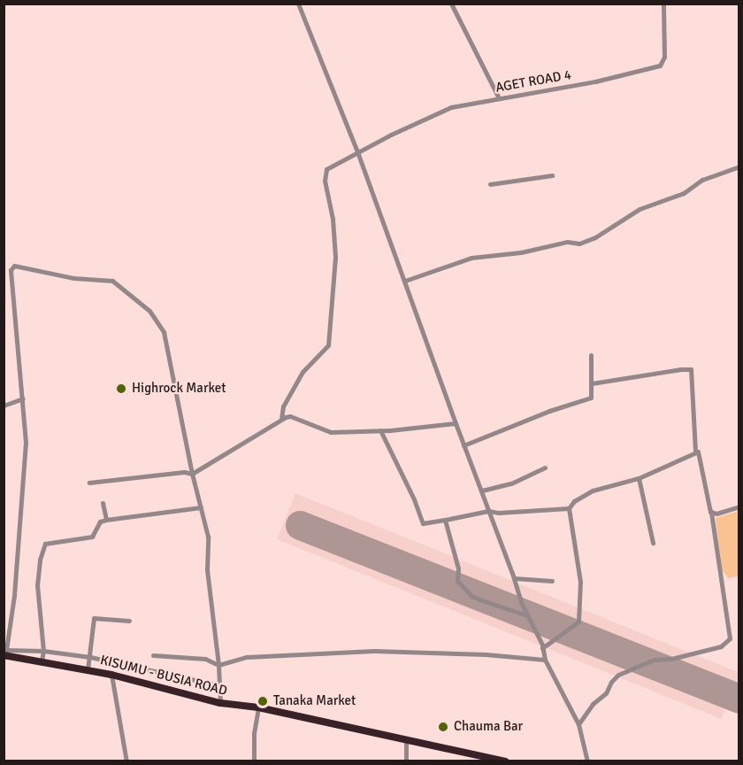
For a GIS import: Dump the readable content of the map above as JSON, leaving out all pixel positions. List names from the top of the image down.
{
  "streets": {
    "highway": ["KISUMU - BUSIA ROAD"],
    "street": ["AGET ROAD 4"]
  },
  "places": ["Highrock Market", "Tanaka Market", "Chauma Bar"]
}
